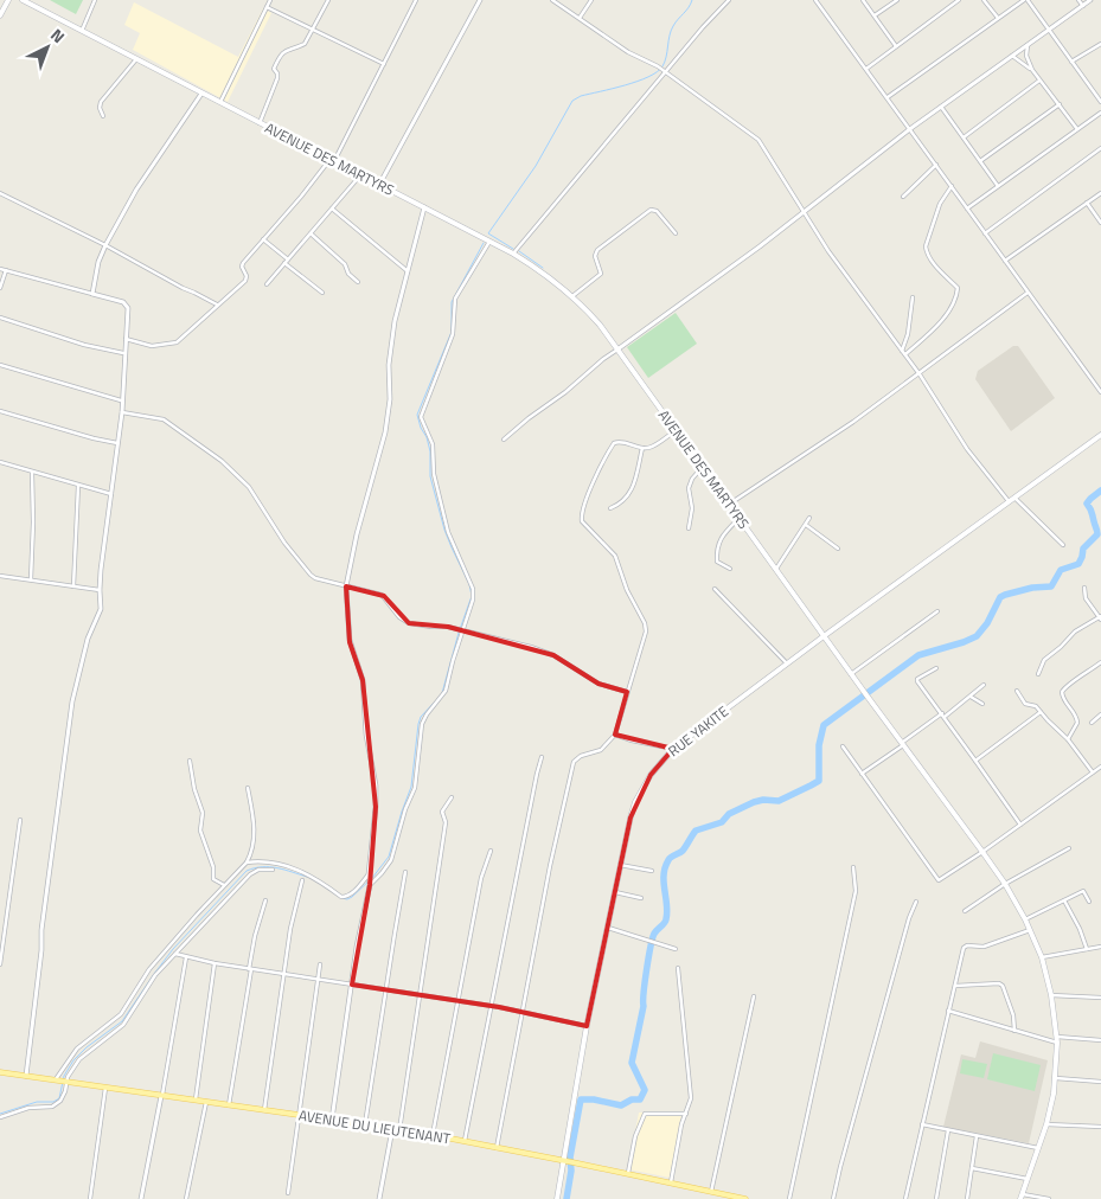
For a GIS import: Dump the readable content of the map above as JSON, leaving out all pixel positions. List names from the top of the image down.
{
  "streets": {
    "main road": ["AVENUE DES MARTYRS", "RUE YAKITE", "AVENUE DU LIEUTENANT"]
  },
  "crossings": [
    ["AVENUE DES MARTYRS", "RUE YAKITE"],
    ["RUE YAKITE", "AVENUE DU LIEUTENANT"]
  ],
  "north": "top right"
}
